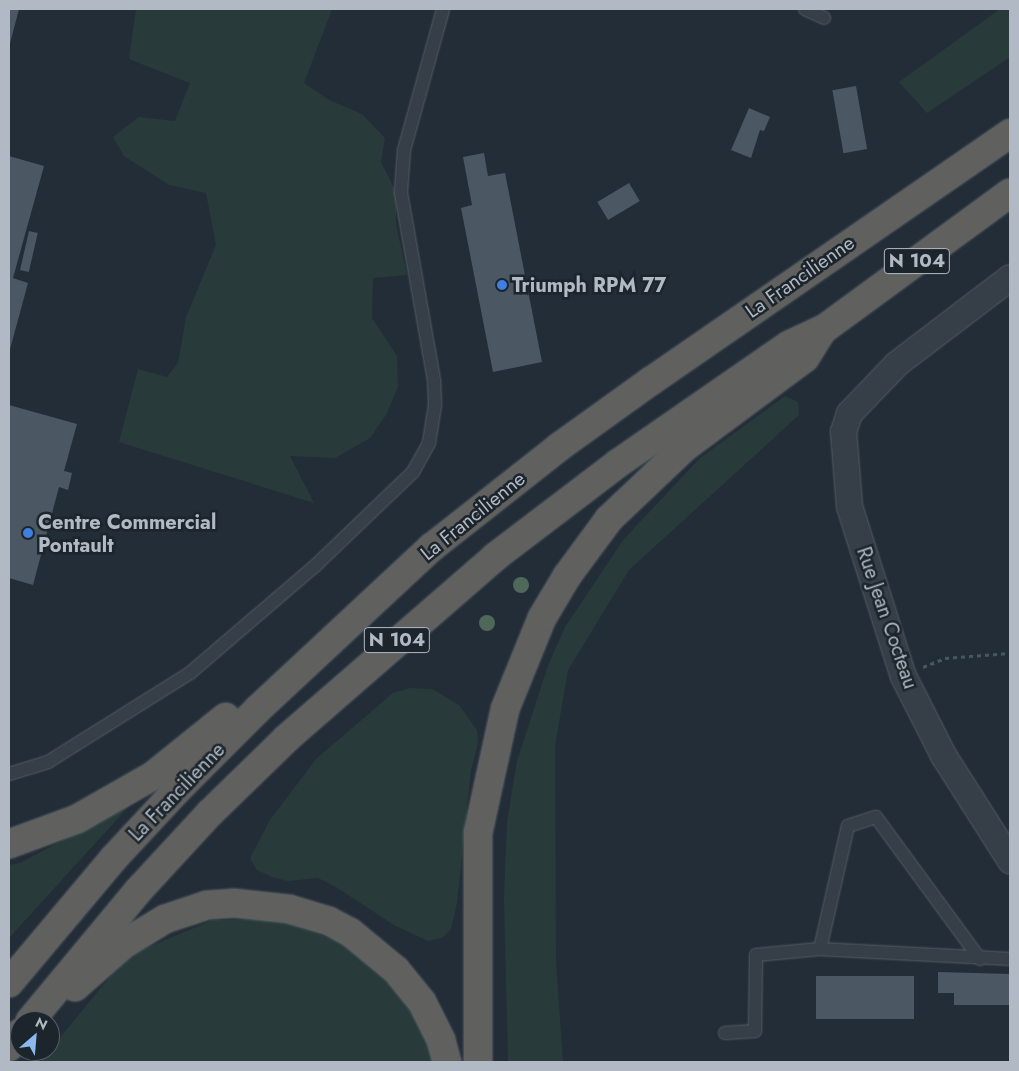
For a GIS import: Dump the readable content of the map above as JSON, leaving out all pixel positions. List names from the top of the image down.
{
  "streets": {
    "highway": ["N 104", "La Francilienne"],
    "street": ["Rue Jean Cocteau"]
  },
  "places": ["Triumph RPM 77", "Centre Commercial Pontault"],
  "north": "top right"
}
